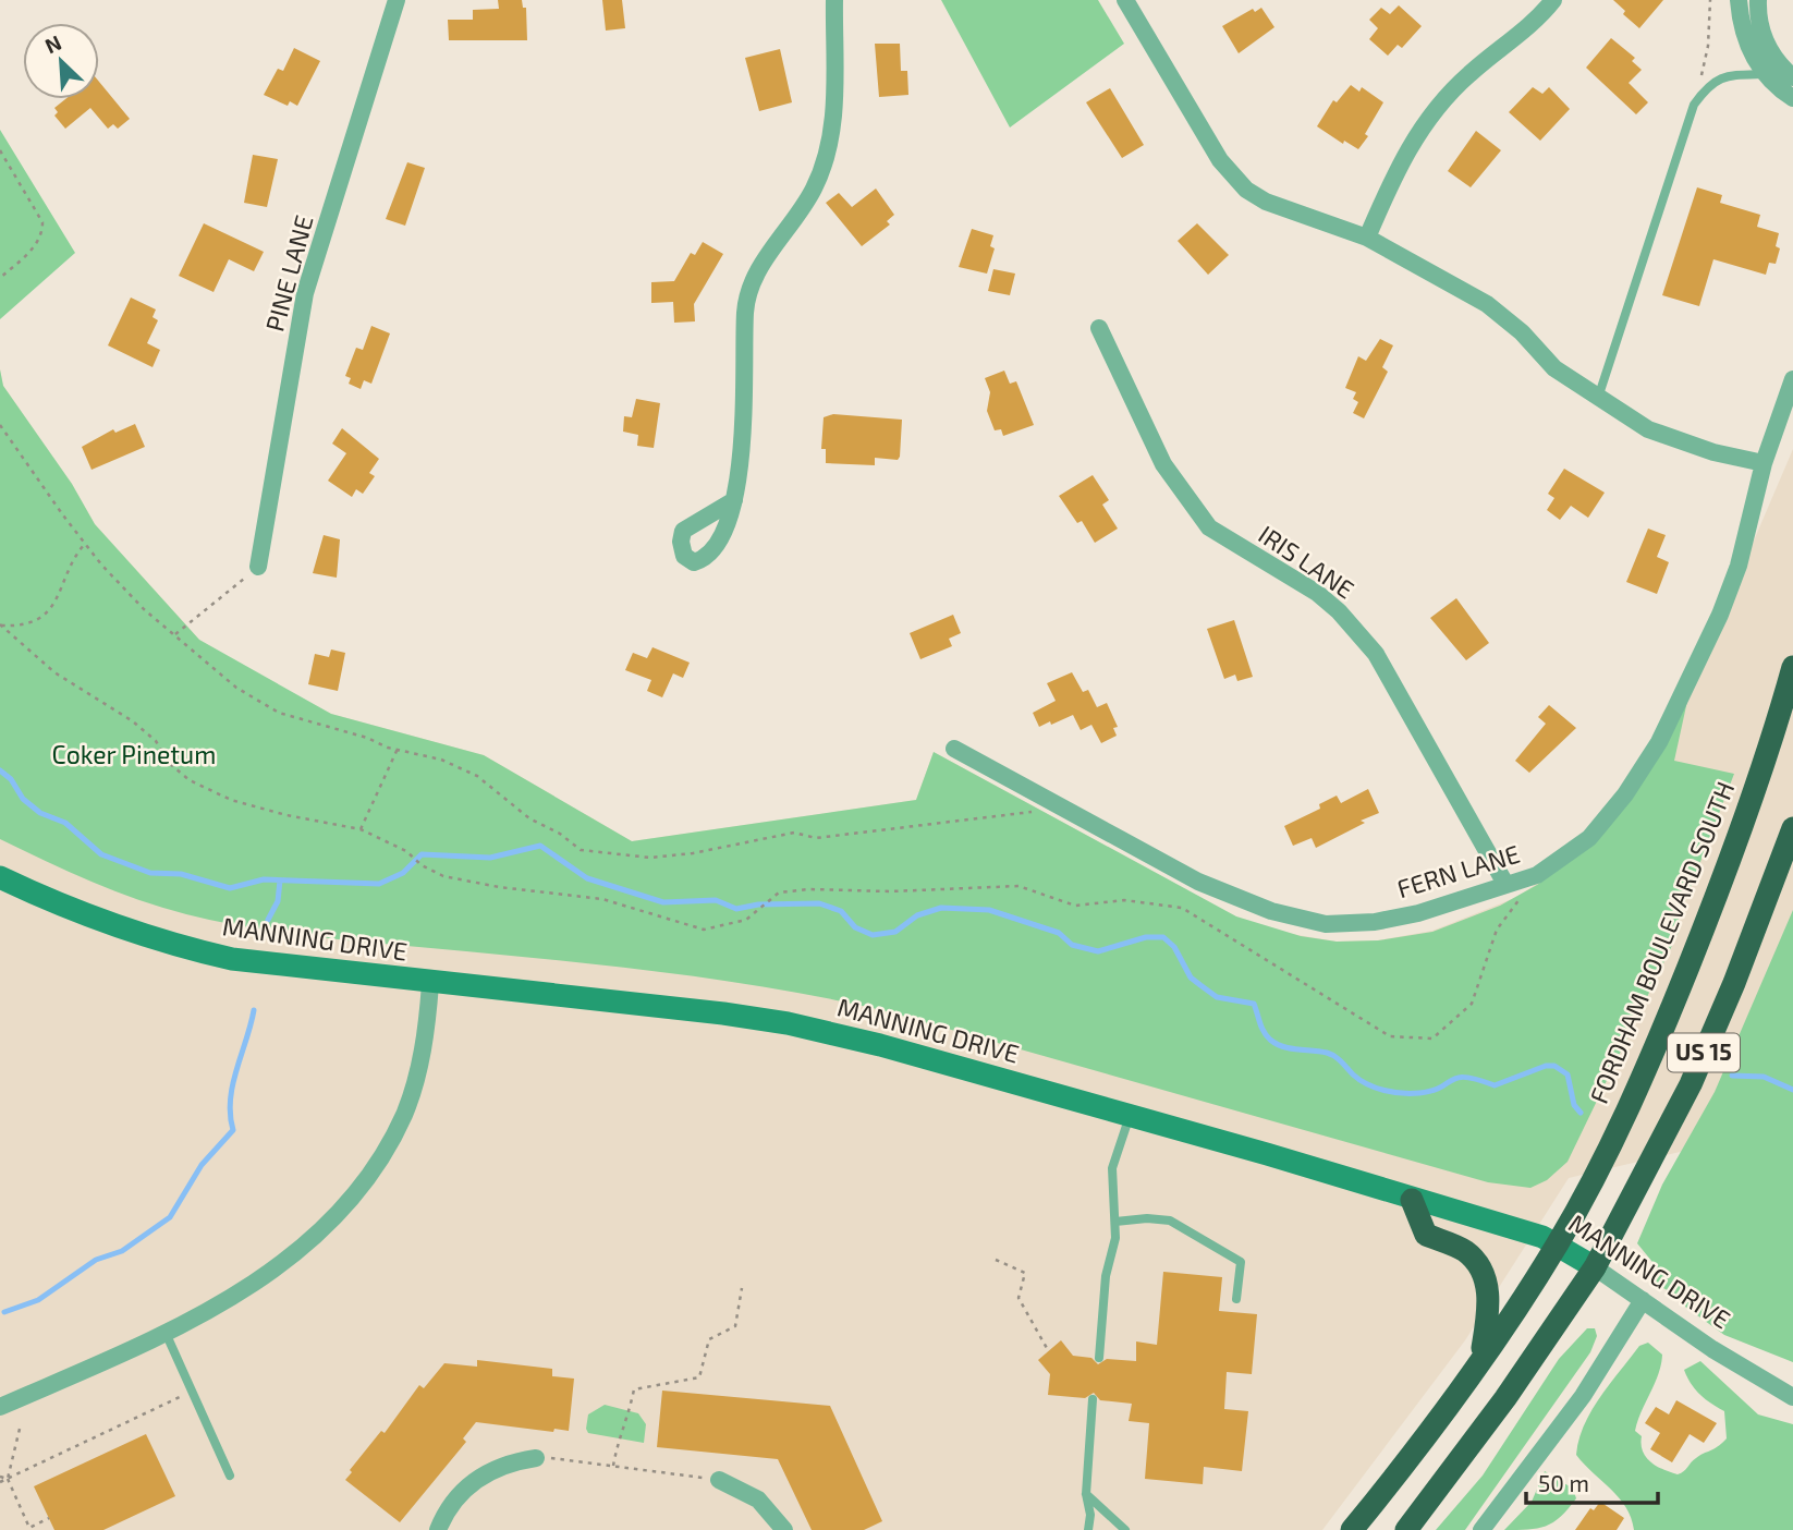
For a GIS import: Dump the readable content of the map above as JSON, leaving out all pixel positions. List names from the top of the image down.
{
  "streets": {
    "highway": ["FORDHAM BOULEVARD SOUTH", "US 15"],
    "street": [
      "PINE LANE",
      "IRIS LANE",
      "FERN LANE",
      "MANNING DRIVE"
    ]
  },
  "crossings": [
    ["IRIS LANE", "FERN LANE"],
    ["MANNING DRIVE", "FORDHAM BOULEVARD SOUTH"],
    ["MANNING DRIVE", "US 15"]
  ],
  "parks": ["Coker Pinetum"],
  "scale_bar": "50 m",
  "north": "top left"
}
